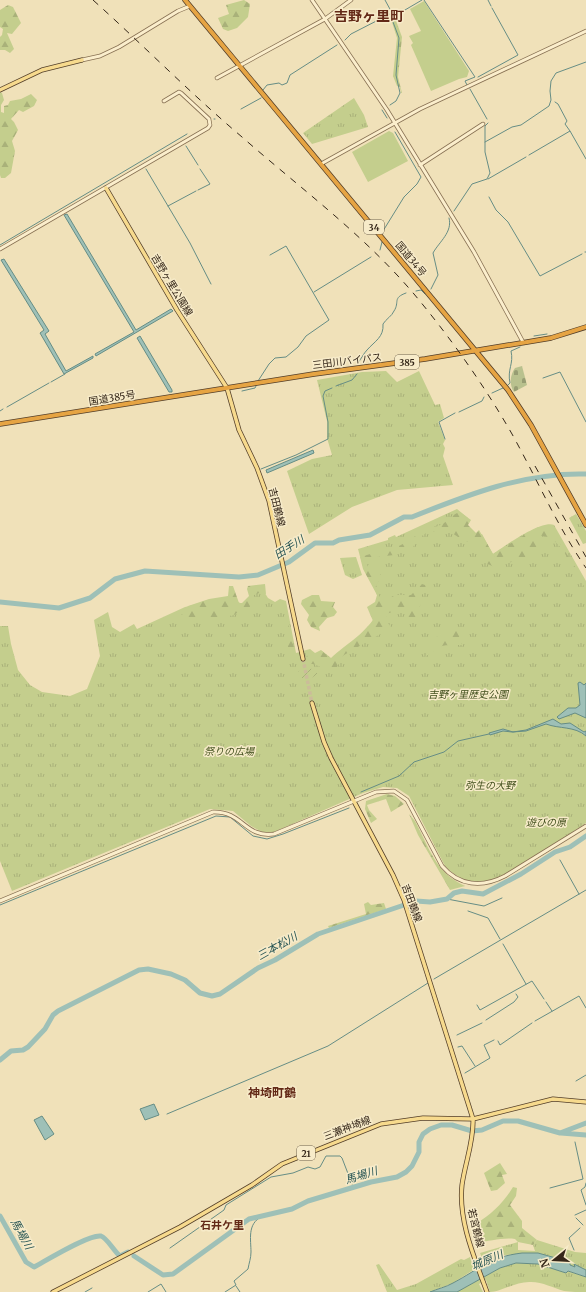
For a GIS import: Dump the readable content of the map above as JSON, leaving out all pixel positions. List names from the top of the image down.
{
  "streets": {
    "highway": [
      "34",
      "国道34号",
      "三田川バイパス",
      "385",
      "国道385号"
    ],
    "main road": [
      "吉野ヶ里公園線",
      "吉田鶴線",
      "三瀬神埼線",
      "21",
      "若宮鶴線"
    ]
  },
  "crossings": [
    ["国道34号", "三田川バイパス"],
    ["吉野ヶ里公園線", "三田川バイパス"],
    ["吉野ヶ里公園線", "国道385号"],
    ["吉野ヶ里公園線", "吉田鶴線"],
    ["三田川バイパス", "国道385号"],
    ["三田川バイパス", "吉田鶴線"],
    ["国道385号", "吉田鶴線"],
    ["吉田鶴線", "三瀬神埼線"],
    ["吉田鶴線", "若宮鶴線"],
    ["三瀬神埼線", "若宮鶴線"]
  ],
  "districts": ["吉野ヶ里町", "神埼町鶴", "石井ケ里"],
  "water": [
    "田手川",
    "三本松川",
    "馬場川",
    "城原川"
  ],
  "parks": [
    "吉野ヶ里歴史公園",
    "祭りの広場",
    "弥生の大野",
    "遊びの原"
  ],
  "north": "left"
}
